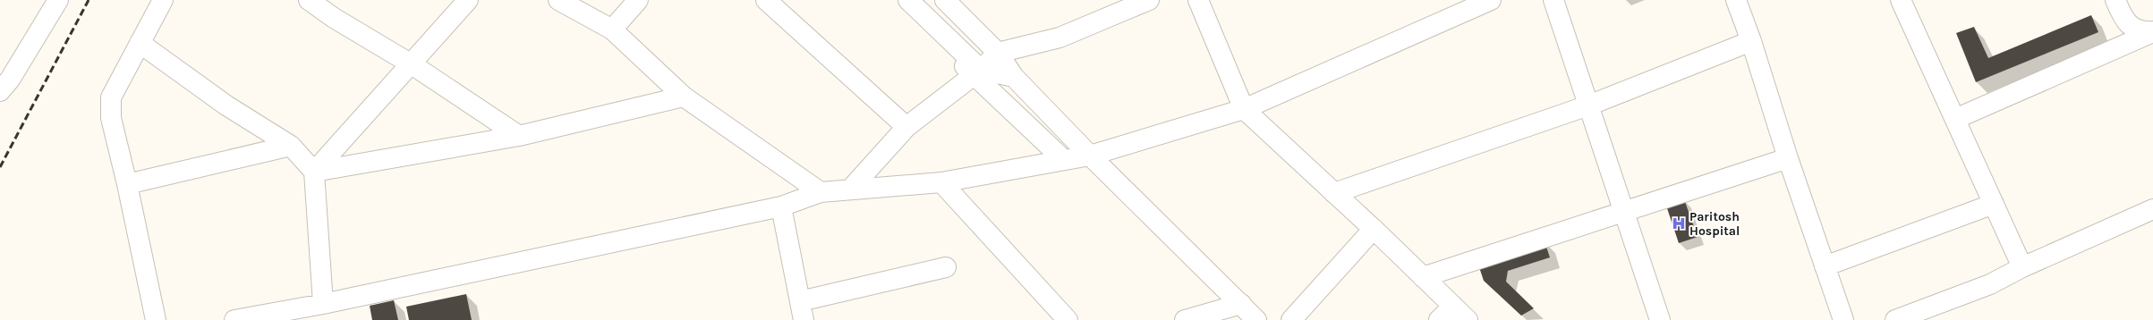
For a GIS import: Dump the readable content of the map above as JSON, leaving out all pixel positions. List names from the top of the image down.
{
  "places": {
    "hospital": ["Paritosh Hospital"]
  }
}
